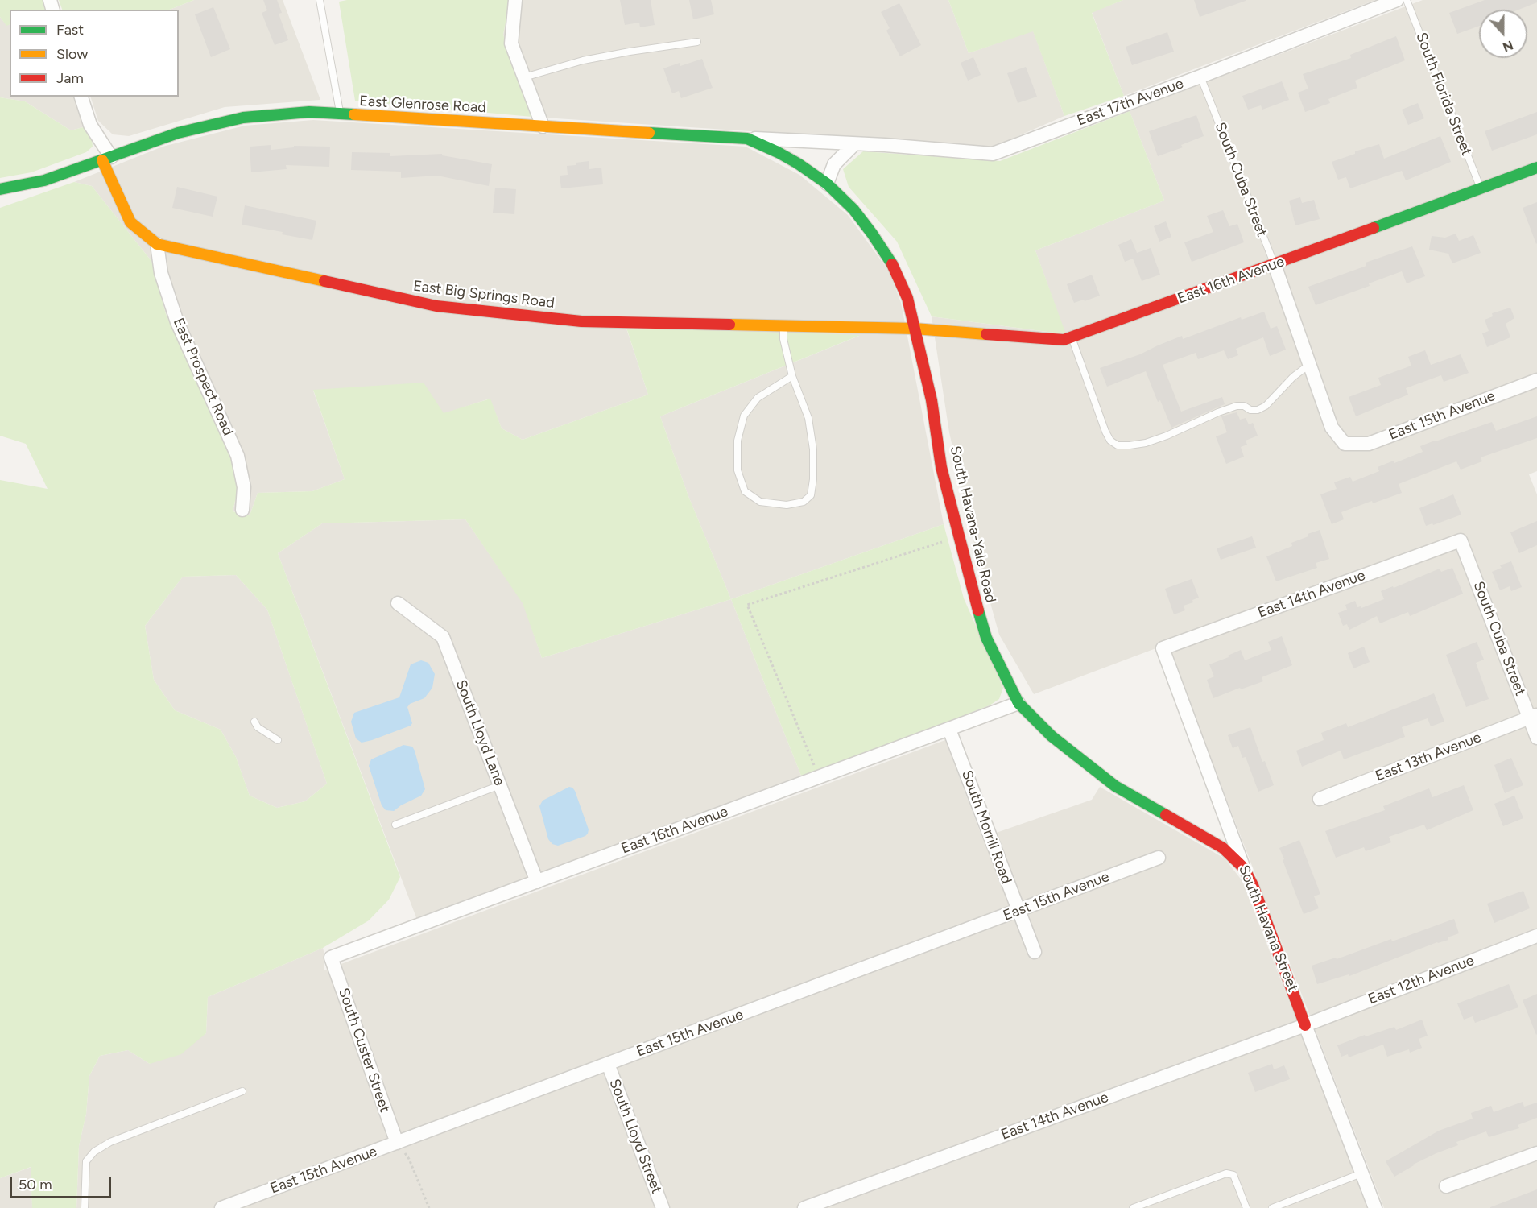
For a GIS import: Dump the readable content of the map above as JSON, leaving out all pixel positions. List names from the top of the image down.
{
  "streets": {
    "street": [
      "East 17th Avenue",
      "East Glenrose Road",
      "South Cuba Street",
      "East 16th Avenue",
      "East Big Springs Road",
      "East Prospect Road",
      "East 15th Avenue",
      "South Havana-Yale Road",
      "East 14th Avenue",
      "South Lloyd Lane",
      "East 13th Avenue",
      "South Morrill Road",
      "South Havana Street",
      "East 12th Avenue",
      "South Custer Street",
      "South Lloyd Street"
    ],
    "lane": ["South Florida Street"]
  },
  "crossings": [
    ["South Florida Street", "East 16th Avenue"],
    ["East 17th Avenue", "East Glenrose Road"],
    ["East 17th Avenue", "South Cuba Street"],
    ["East 17th Avenue", "South Havana-Yale Road"],
    ["East Glenrose Road", "East Big Springs Road"],
    ["East Glenrose Road", "South Havana-Yale Road"],
    ["South Cuba Street", "East 16th Avenue"],
    ["South Cuba Street", "East 15th Avenue"],
    ["South Cuba Street", "East 14th Avenue"],
    ["South Cuba Street", "East 13th Avenue"],
    ["East 16th Avenue", "East Big Springs Road"],
    ["East 16th Avenue", "South Havana-Yale Road"],
    ["East 16th Avenue", "South Lloyd Lane"],
    ["East 16th Avenue", "South Morrill Road"],
    ["East 16th Avenue", "South Custer Street"],
    ["East Big Springs Road", "East Prospect Road"],
    ["East Big Springs Road", "South Havana-Yale Road"],
    ["East 15th Avenue", "South Morrill Road"],
    ["East 15th Avenue", "South Custer Street"],
    ["East 15th Avenue", "South Lloyd Street"],
    ["South Havana-Yale Road", "South Havana Street"],
    ["East 14th Avenue", "South Havana Street"],
    ["East 14th Avenue", "East 12th Avenue"],
    ["South Havana Street", "East 12th Avenue"]
  ],
  "legend": ["Fast", "Slow", "Jam"],
  "scale_bar": "50 m",
  "north": "bottom"
}
